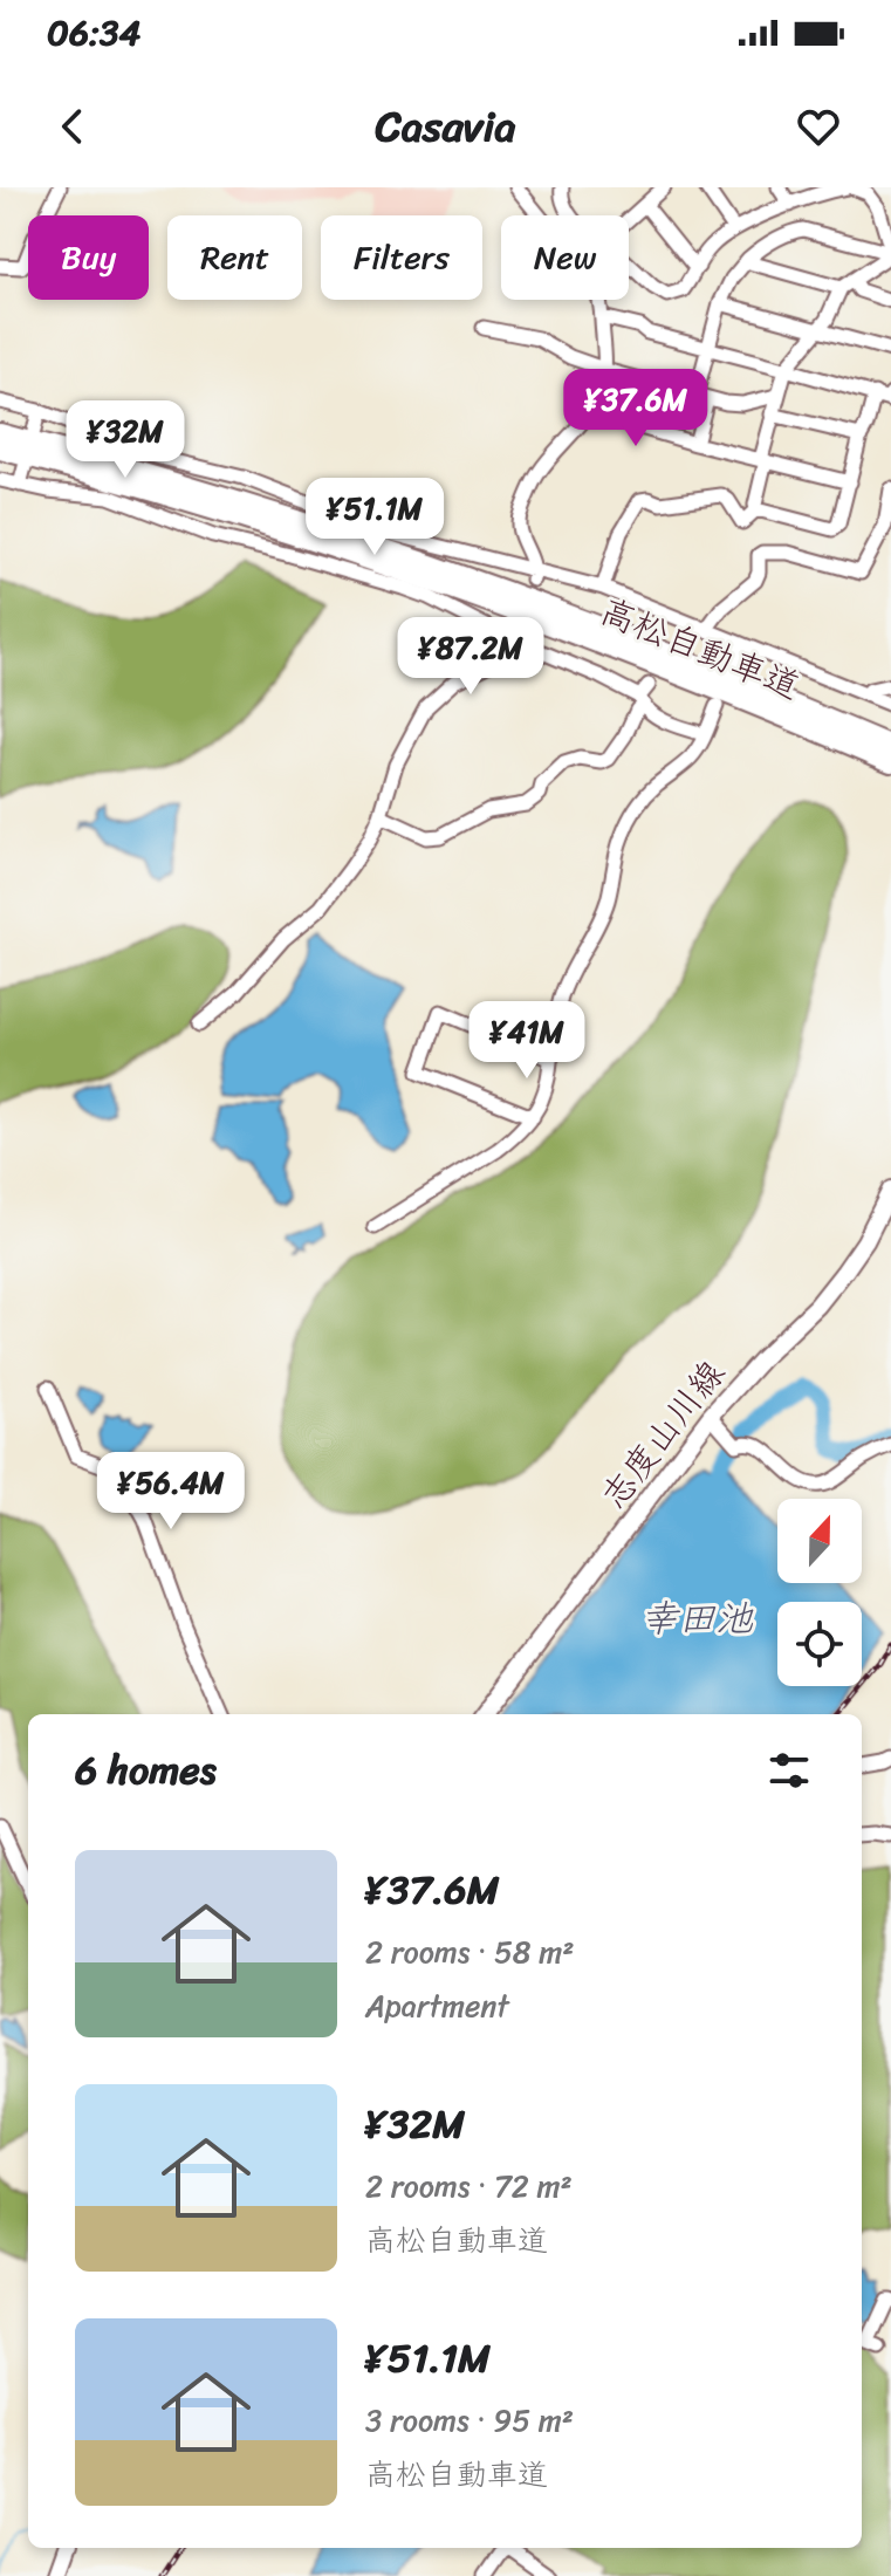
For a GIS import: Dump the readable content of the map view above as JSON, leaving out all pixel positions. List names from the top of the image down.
{
  "streets": {
    "highway": ["高松自動車道"],
    "main road": ["志度山川線"]
  },
  "water": ["幸田池"],
  "north": "top",
  "page": {
    "status": "06:34",
    "header": "Casavia",
    "chip": [
      "Buy",
      "Rent",
      "Filters",
      "New"
    ],
    "price": [
      "¥37.6M",
      "¥32M",
      "¥51.1M",
      "¥87.2M",
      "¥41M",
      "¥56.4M"
    ],
    "heading": "6 homes",
    "list": [
      {
        "name": "¥37.6M",
        "note": "2 rooms · 58 m² · Apartment"
      },
      {
        "name": "¥32M",
        "note": "2 rooms · 72 m² · 高松自動車道"
      },
      {
        "name": "¥51.1M",
        "note": "3 rooms · 95 m² · 高松自動車道"
      }
    ]
  }
}
